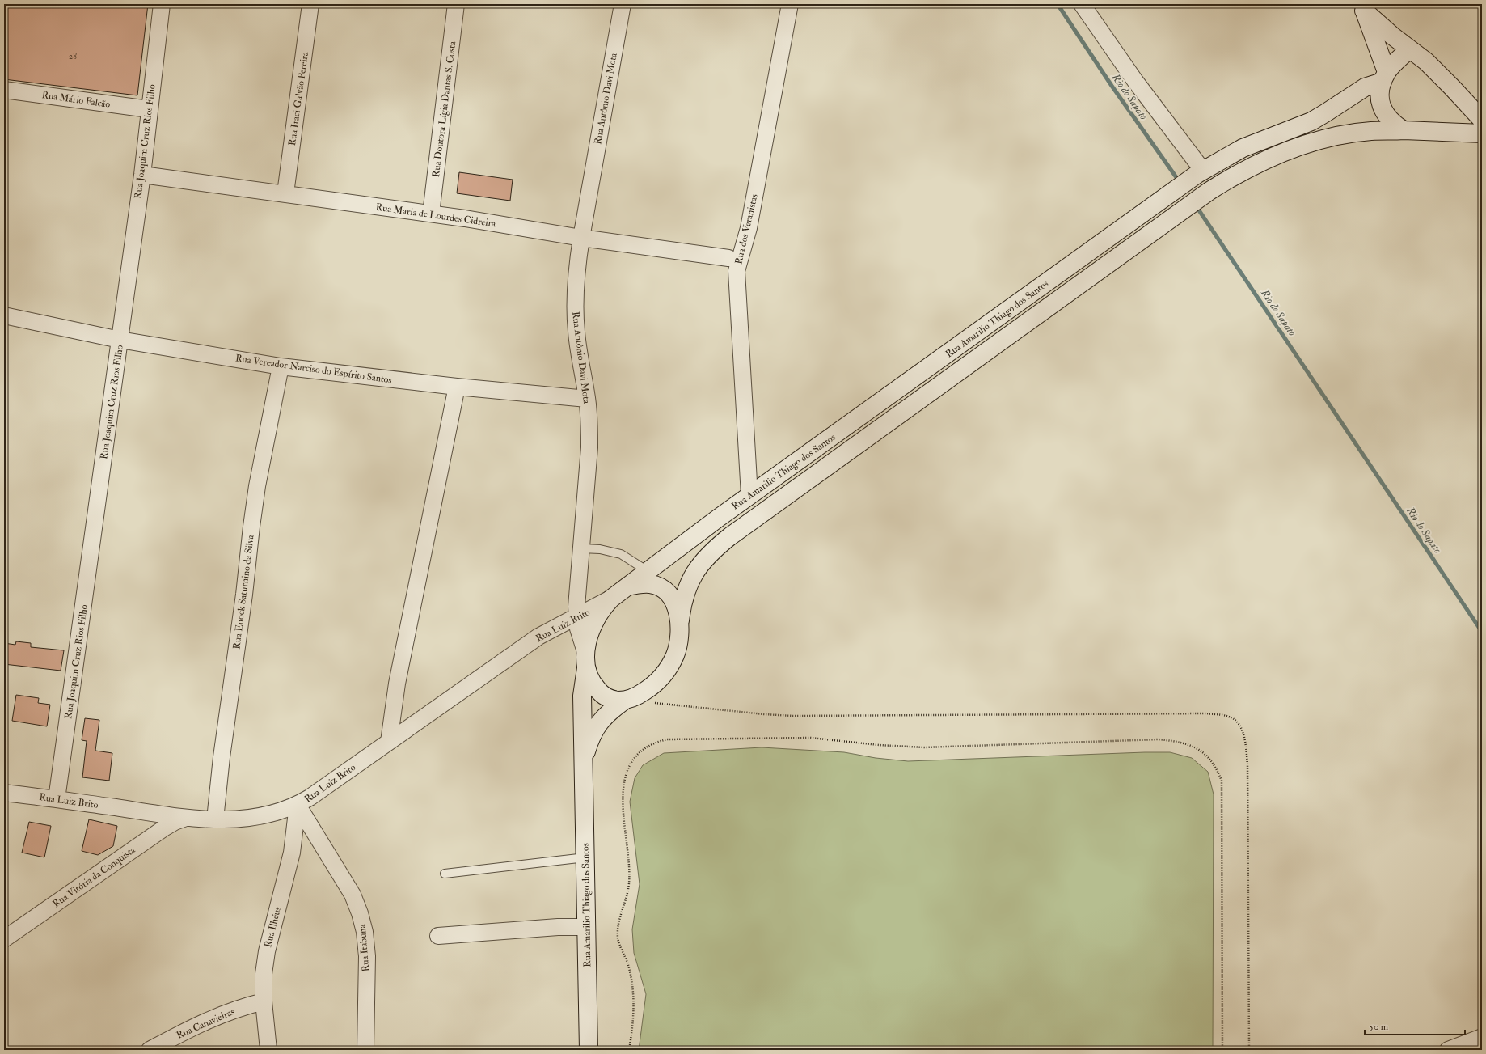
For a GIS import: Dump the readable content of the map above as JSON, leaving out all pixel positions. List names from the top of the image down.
{
  "streets": {
    "main road": ["Rua Amarilio Thiago dos Santos"],
    "street": [
      "Rua Iraci Galvão Pereira",
      "Rua Antônio Davi Mota",
      "Rua Mário Falcão",
      "Rua Doutora Lígia Dantas S. Costa",
      "Rua Joaquim Cruz Rios Filho",
      "Rua Maria de Lourdes Cidreira",
      "Rua dos Veranistas",
      "Rua Vereador Narciso do Espírito Santos",
      "Rua Enock Saturnino da Silva",
      "Rua Luiz Brito",
      "Rua Vitória da Conquista",
      "Rua Ilhéus",
      "Rua Itabuna",
      "Rua Canavieiras"
    ]
  },
  "crossings": [
    ["Rua Iraci Galvão Pereira", "Rua Maria de Lourdes Cidreira"],
    ["Rua Antônio Davi Mota", "Rua Maria de Lourdes Cidreira"],
    ["Rua Antônio Davi Mota", "Rua Amarilio Thiago dos Santos"],
    ["Rua Antônio Davi Mota", "Rua Vereador Narciso do Espírito Santos"],
    ["Rua Antônio Davi Mota", "Rua Luiz Brito"],
    ["Rua Mário Falcão", "Rua Joaquim Cruz Rios Filho"],
    ["Rua Doutora Lígia Dantas S. Costa", "Rua Maria de Lourdes Cidreira"],
    ["Rua Joaquim Cruz Rios Filho", "Rua Maria de Lourdes Cidreira"],
    ["Rua Joaquim Cruz Rios Filho", "Rua Vereador Narciso do Espírito Santos"],
    ["Rua Joaquim Cruz Rios Filho", "Rua Luiz Brito"],
    ["Rua dos Veranistas", "Rua Amarilio Thiago dos Santos"],
    ["Rua Amarilio Thiago dos Santos", "Rua Luiz Brito"],
    ["Rua Vereador Narciso do Espírito Santos", "Rua Enock Saturnino da Silva"],
    ["Rua Enock Saturnino da Silva", "Rua Luiz Brito"],
    ["Rua Luiz Brito", "Rua Vitória da Conquista"],
    ["Rua Luiz Brito", "Rua Ilhéus"],
    ["Rua Luiz Brito", "Rua Itabuna"],
    ["Rua Ilhéus", "Rua Itabuna"],
    ["Rua Ilhéus", "Rua Canavieiras"]
  ],
  "water": ["Rio do Sapato"],
  "house_numbers": ["28"],
  "scale_bar": "50 m"
}
